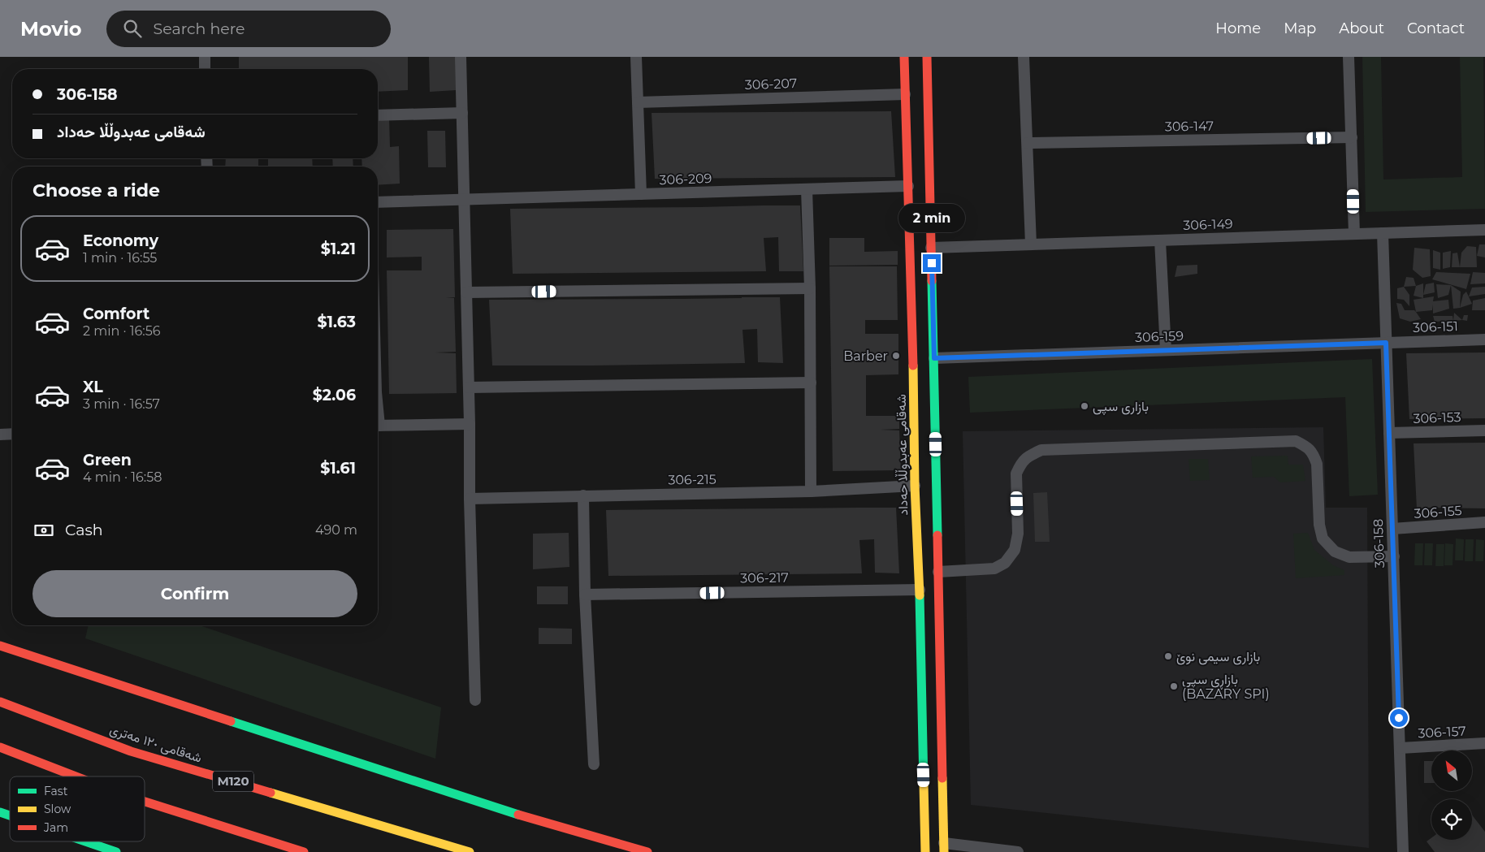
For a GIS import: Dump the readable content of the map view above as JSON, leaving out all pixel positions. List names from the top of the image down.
{
  "streets": {
    "main road": ["شەقامی عەبدوڵڵا حەداد", "شەقامی ١٢٠ مەتری", "M120"],
    "street": [
      "306-207",
      "306-147",
      "306-209",
      "306-149",
      "306-151",
      "306-159",
      "306-153",
      "306-215",
      "306-155",
      "306-158",
      "306-217",
      "306-157"
    ]
  },
  "crossings": [
    ["306-207", "شەقامی عەبدوڵڵا حەداد"],
    ["306-209", "شەقامی عەبدوڵڵا حەداد"],
    ["306-149", "شەقامی عەبدوڵڵا حەداد"],
    ["306-149", "306-158"],
    ["306-151", "306-159"],
    ["306-151", "306-158"],
    ["306-159", "شەقامی عەبدوڵڵا حەداد"],
    ["306-159", "306-158"],
    ["306-153", "306-158"],
    ["شەقامی عەبدوڵڵا حەداد", "306-215"],
    ["شەقامی عەبدوڵڵا حەداد", "306-217"],
    ["306-155", "306-158"],
    ["306-158", "306-157"]
  ],
  "places": [
    "Barber",
    "بازاری سپی",
    "بازاری سیمی نوێ",
    "بازاڕی سپی (BAZARY SPI)"
  ],
  "legend": ["Fast", "Slow", "Jam"],
  "north": "top left",
  "page": {
    "header": "Movio",
    "search": "Search here",
    "nav": [
      "Home",
      "Map",
      "About",
      "Contact"
    ],
    "banner": ["306-158", "شەقامی عەبدوڵڵا حەداد"],
    "heading": "Choose a ride",
    "bubble": "2 min",
    "list": [
      {
        "name": "Economy",
        "note": "1 min · 16:55",
        "value": "$1.21"
      },
      {
        "name": "Comfort",
        "note": "2 min · 16:56",
        "value": "$1.63"
      },
      {
        "name": "XL",
        "note": "3 min · 16:57",
        "value": "$2.06"
      },
      {
        "name": "Green",
        "note": "4 min · 16:58",
        "value": "$1.61"
      }
    ],
    "pay": ["Cash", "490 m"],
    "buttons": "Confirm"
  }
}
